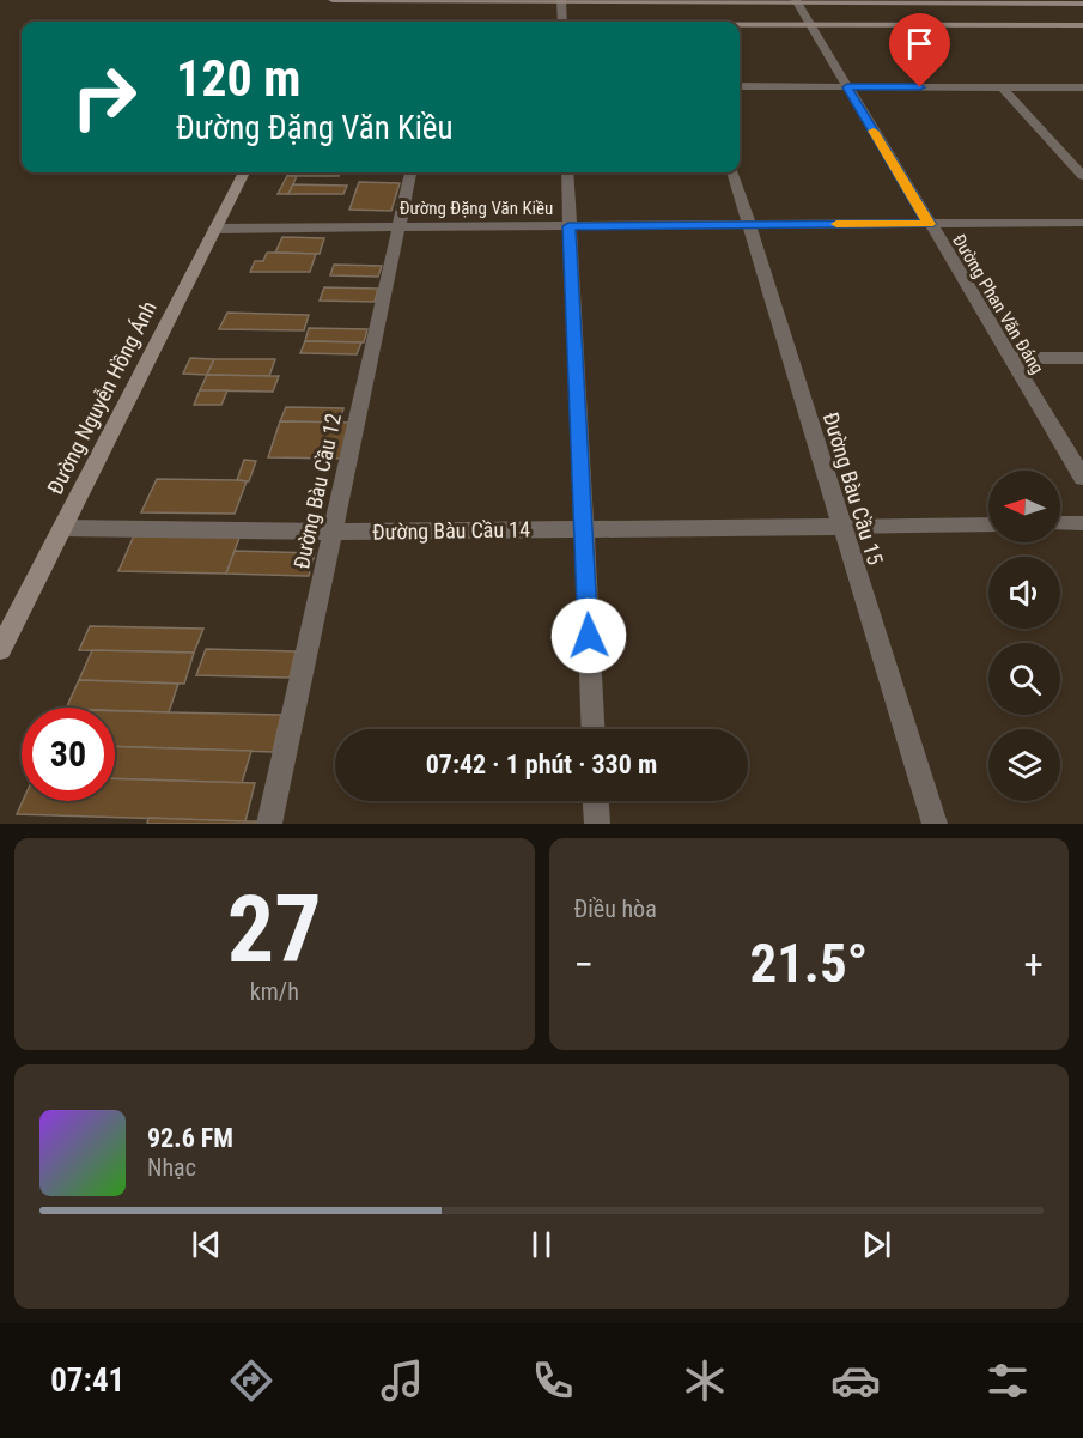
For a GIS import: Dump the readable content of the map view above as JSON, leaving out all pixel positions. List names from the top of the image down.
{
  "streets": {
    "street": [
      "Đường Đặng Văn Kiều",
      "Đường Phan Văn Đáng",
      "Đường Nguyễn Hồng Ánh",
      "Đường Bàu Cầu 15",
      "Đường Bàu Cầu 12",
      "Đường Bàu Cầu 14"
    ]
  },
  "crossings": [
    ["Đường Đặng Văn Kiều", "Đường Phan Văn Đáng"],
    ["Đường Đặng Văn Kiều", "Đường Nguyễn Hồng Ánh"],
    ["Đường Đặng Văn Kiều", "Đường Bàu Cầu 15"],
    ["Đường Đặng Văn Kiều", "Đường Bàu Cầu 12"],
    ["Đường Nguyễn Hồng Ánh", "Đường Bàu Cầu 14"],
    ["Đường Bàu Cầu 15", "Đường Bàu Cầu 14"],
    ["Đường Bàu Cầu 12", "Đường Bàu Cầu 14"]
  ],
  "north": "left",
  "page": {
    "turn": ["120 m", "Đường Đặng Văn Kiều"],
    "limit": "30",
    "trip": "07:42 · 1 phút · 330 m",
    "tile": [
      ["27", "km/h"],
      "Điều hòa"
    ],
    "heat": ["−", "21.5°", "+"],
    "song": ["92.6 FM", "Nhạc"],
    "tabs": "07:41"
  }
}
